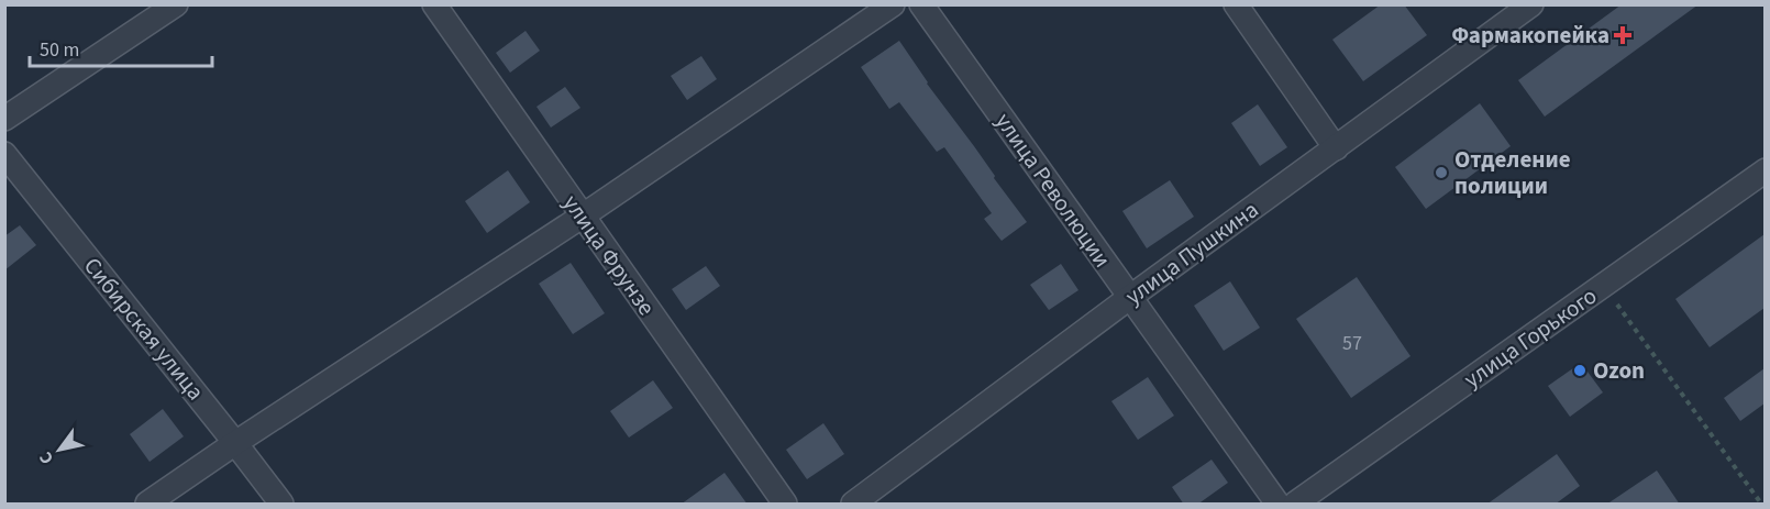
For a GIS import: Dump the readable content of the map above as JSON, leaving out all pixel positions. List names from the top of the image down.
{
  "streets": {
    "street": [
      "улица Революции",
      "улица Пушкина",
      "улица Фрунзе",
      "Сибирская улица",
      "улица Горького"
    ]
  },
  "crossings": [
    ["улица Революции", "улица Пушкина"]
  ],
  "places": {
    "health": ["Фармакопейка"],
    "other": ["Отделение полиции", "Ozon"]
  },
  "house_numbers": ["57"],
  "scale_bar": "50 m",
  "north": "bottom left"
}
